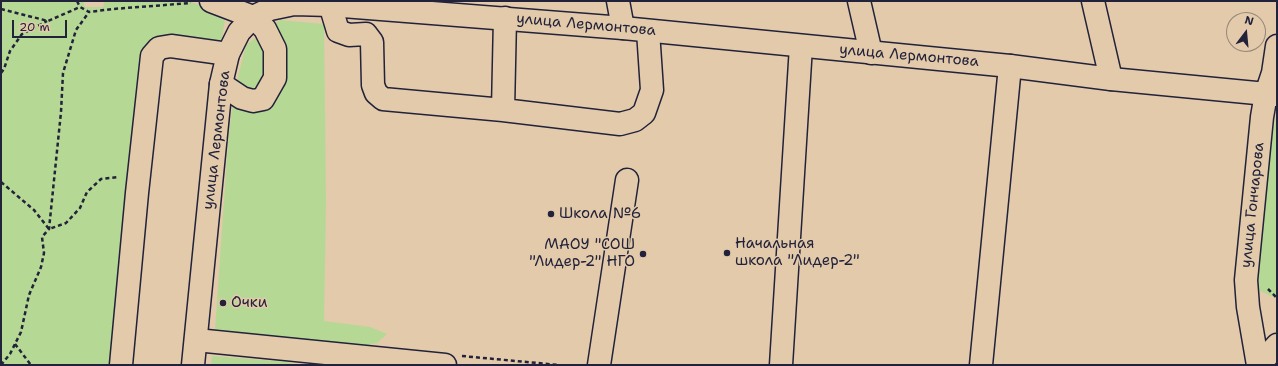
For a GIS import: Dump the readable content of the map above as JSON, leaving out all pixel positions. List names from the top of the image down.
{
  "streets": {
    "main road": ["улица Лермонтова", "улица Гончарова"]
  },
  "crossings": [
    ["улица Лермонтова", "улица Гончарова"]
  ],
  "places": [
    "Школа №6",
    "Начальная школа \"Лидер-2\"",
    "МАОУ \"СОШ \"Лидер-2\" НГО",
    "Очки"
  ],
  "scale_bar": "20 m",
  "north": "top"
}
